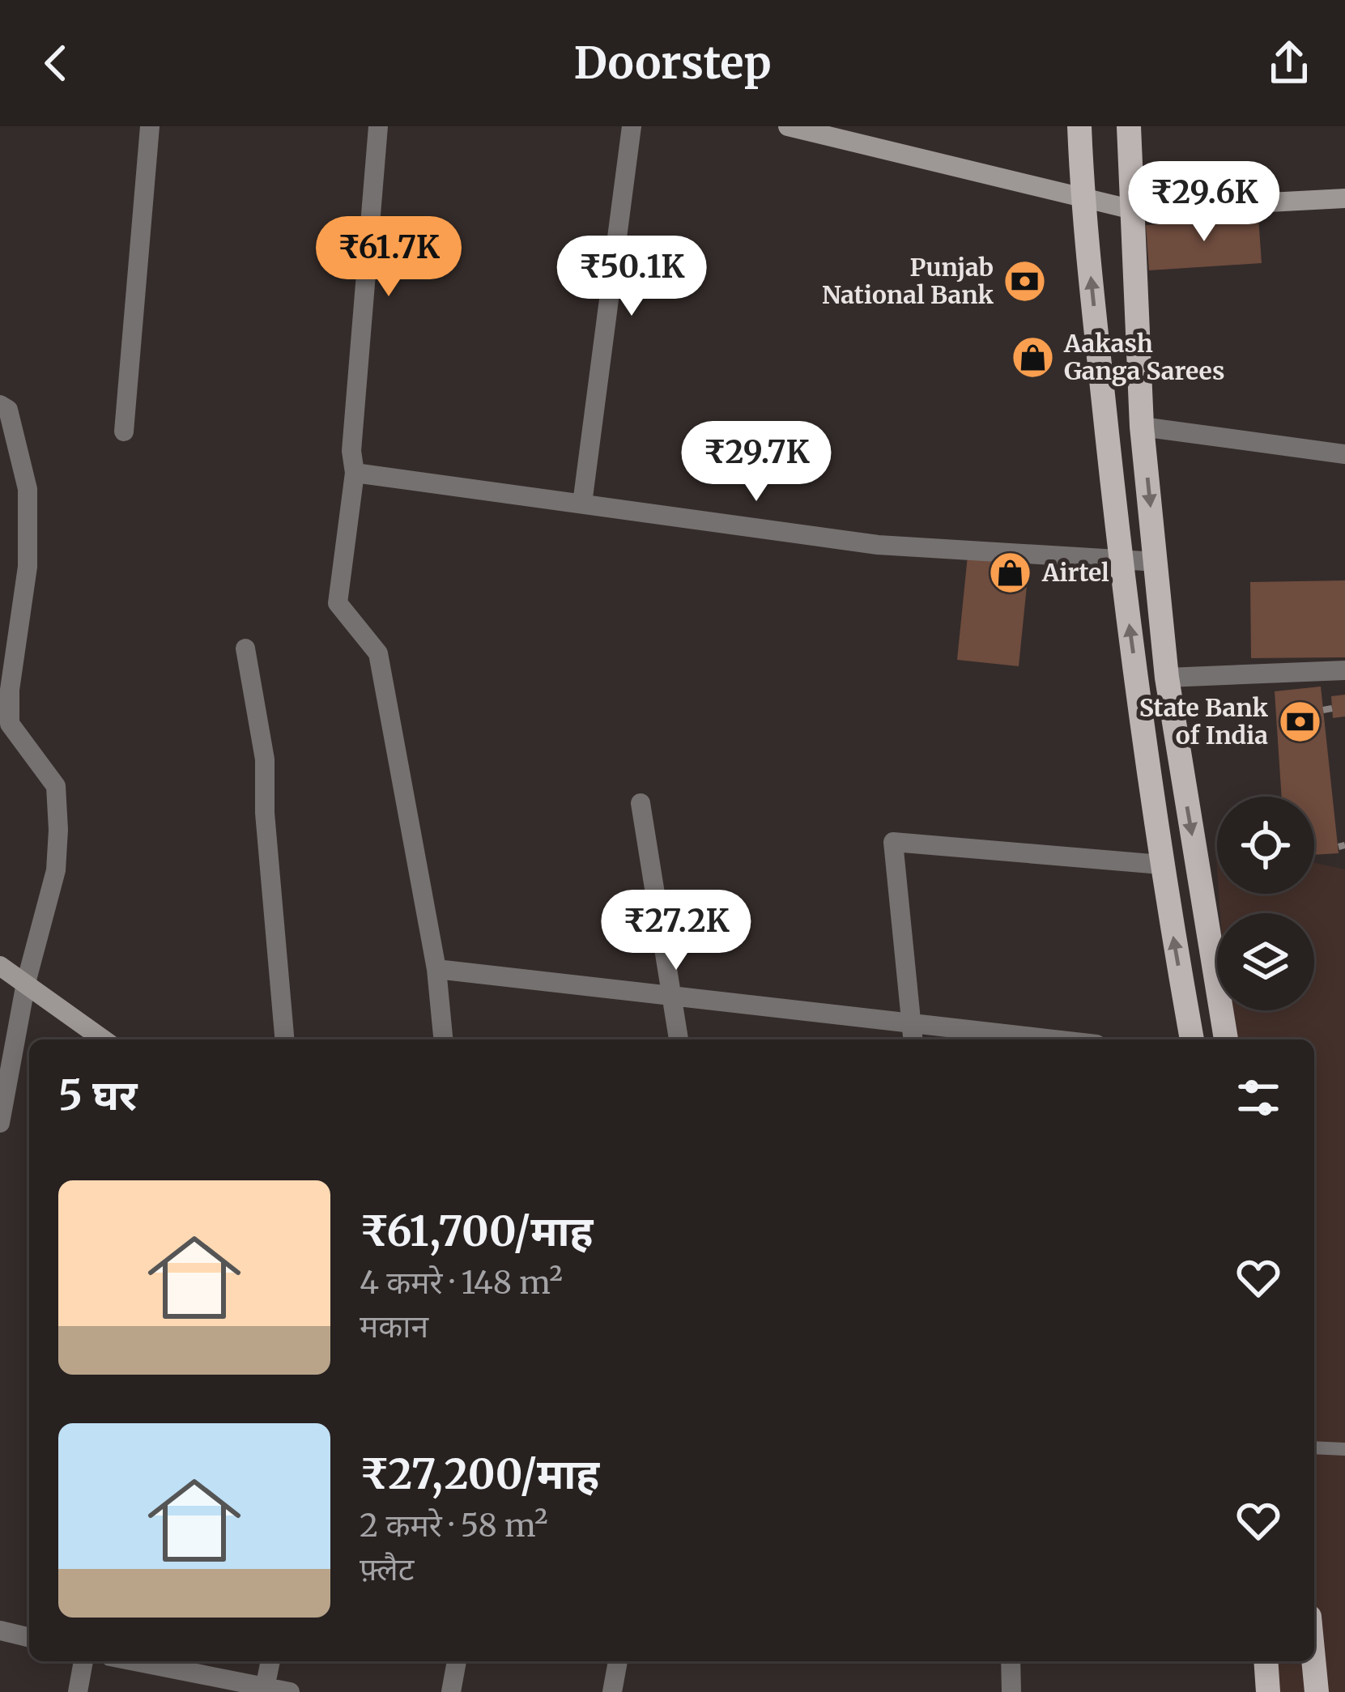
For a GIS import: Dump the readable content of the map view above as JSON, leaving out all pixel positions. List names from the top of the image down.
{
  "places": {
    "bank": ["Punjab National Bank", "State Bank of India"],
    "shop": ["Aakash Ganga Sarees", "Airtel"]
  },
  "page": {
    "header": "Doorstep",
    "price": [
      "₹29.6K",
      "₹61.7K",
      "₹50.1K",
      "₹29.7K",
      "₹27.2K"
    ],
    "heading": "5 घर",
    "list": [
      {
        "name": "₹61,700/माह",
        "note": "4 कमरे · 148 m² · मकान"
      },
      {
        "name": "₹27,200/माह",
        "note": "2 कमरे · 58 m² · फ़्लैट"
      }
    ]
  }
}
